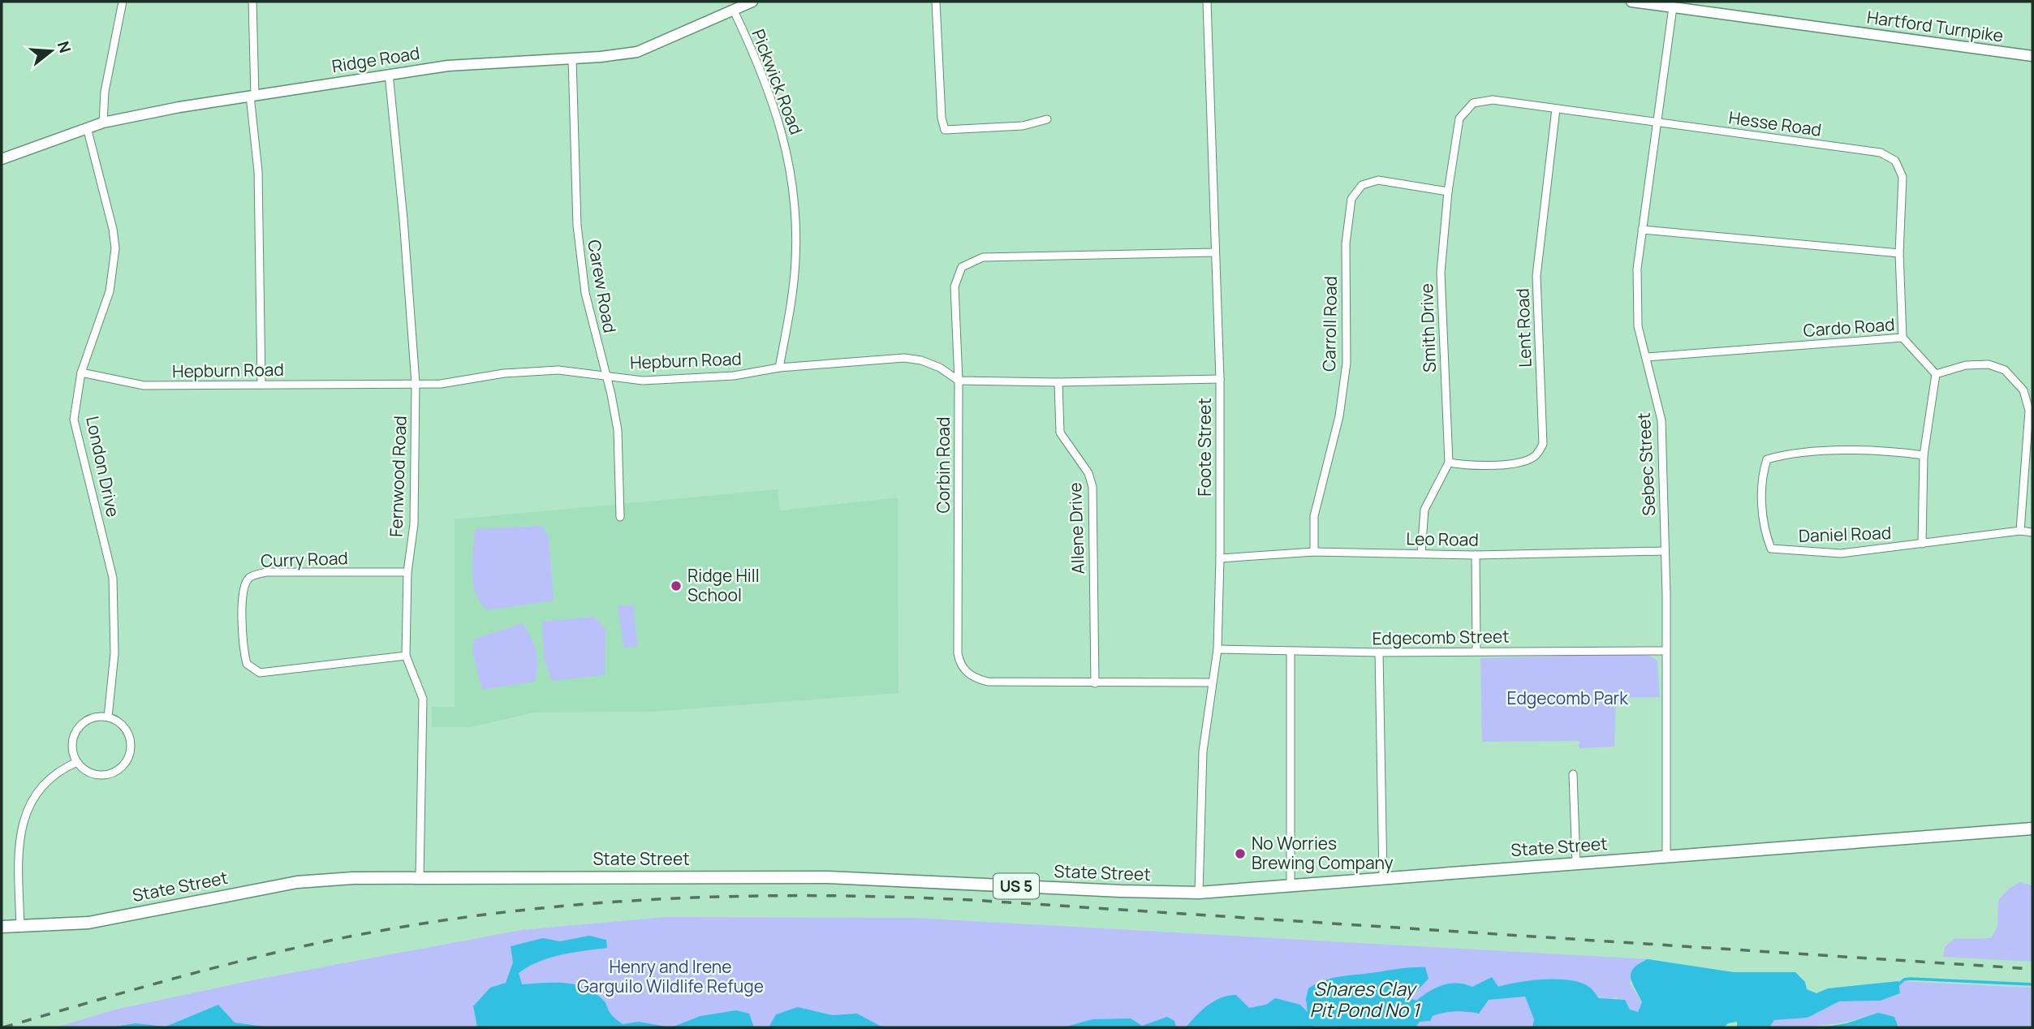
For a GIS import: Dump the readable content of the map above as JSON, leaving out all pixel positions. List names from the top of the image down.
{
  "streets": {
    "main road": [
      "Hartford Turnpike",
      "Ridge Road",
      "State Street",
      "US 5"
    ],
    "street": [
      "Pickwick Road",
      "Hesse Road",
      "Carew Road",
      "Carroll Road",
      "Smith Drive",
      "Lent Road",
      "Cardo Road",
      "Hepburn Road",
      "Foote Street",
      "Sebec Street",
      "Corbin Road",
      "London Drive",
      "Fernwood Road",
      "Allene Drive",
      "Daniel Road",
      "Leo Road",
      "Curry Road",
      "Edgecomb Street"
    ]
  },
  "crossings": [
    ["Hartford Turnpike", "Sebec Street"],
    ["Ridge Road", "Pickwick Road"],
    ["Ridge Road", "Carew Road"],
    ["Ridge Road", "London Drive"],
    ["Ridge Road", "Fernwood Road"],
    ["Pickwick Road", "Hepburn Road"],
    ["Hesse Road", "Smith Drive"],
    ["Hesse Road", "Lent Road"],
    ["Hesse Road", "Cardo Road"],
    ["Hesse Road", "Sebec Street"],
    ["Carew Road", "Hepburn Road"],
    ["Carroll Road", "Smith Drive"],
    ["Carroll Road", "Leo Road"],
    ["Smith Drive", "Lent Road"],
    ["Smith Drive", "Leo Road"],
    ["Cardo Road", "Sebec Street"],
    ["Hepburn Road", "Corbin Road"],
    ["Hepburn Road", "London Drive"],
    ["Hepburn Road", "Fernwood Road"],
    ["Foote Street", "Corbin Road"],
    ["Foote Street", "Leo Road"],
    ["Foote Street", "Edgecomb Street"],
    ["Foote Street", "State Street"],
    ["Sebec Street", "Leo Road"],
    ["Sebec Street", "Edgecomb Street"],
    ["Sebec Street", "State Street"],
    ["Corbin Road", "Allene Drive"],
    ["Fernwood Road", "Curry Road"],
    ["Fernwood Road", "State Street"]
  ],
  "water": ["Shares Clay Pit Pond No 1"],
  "parks": ["Edgecomb Park", "Henry and Irene Garguilo Wildlife Refuge"],
  "places": ["Ridge Hill School", "No Worries Brewing Company"],
  "north": "right"
}
